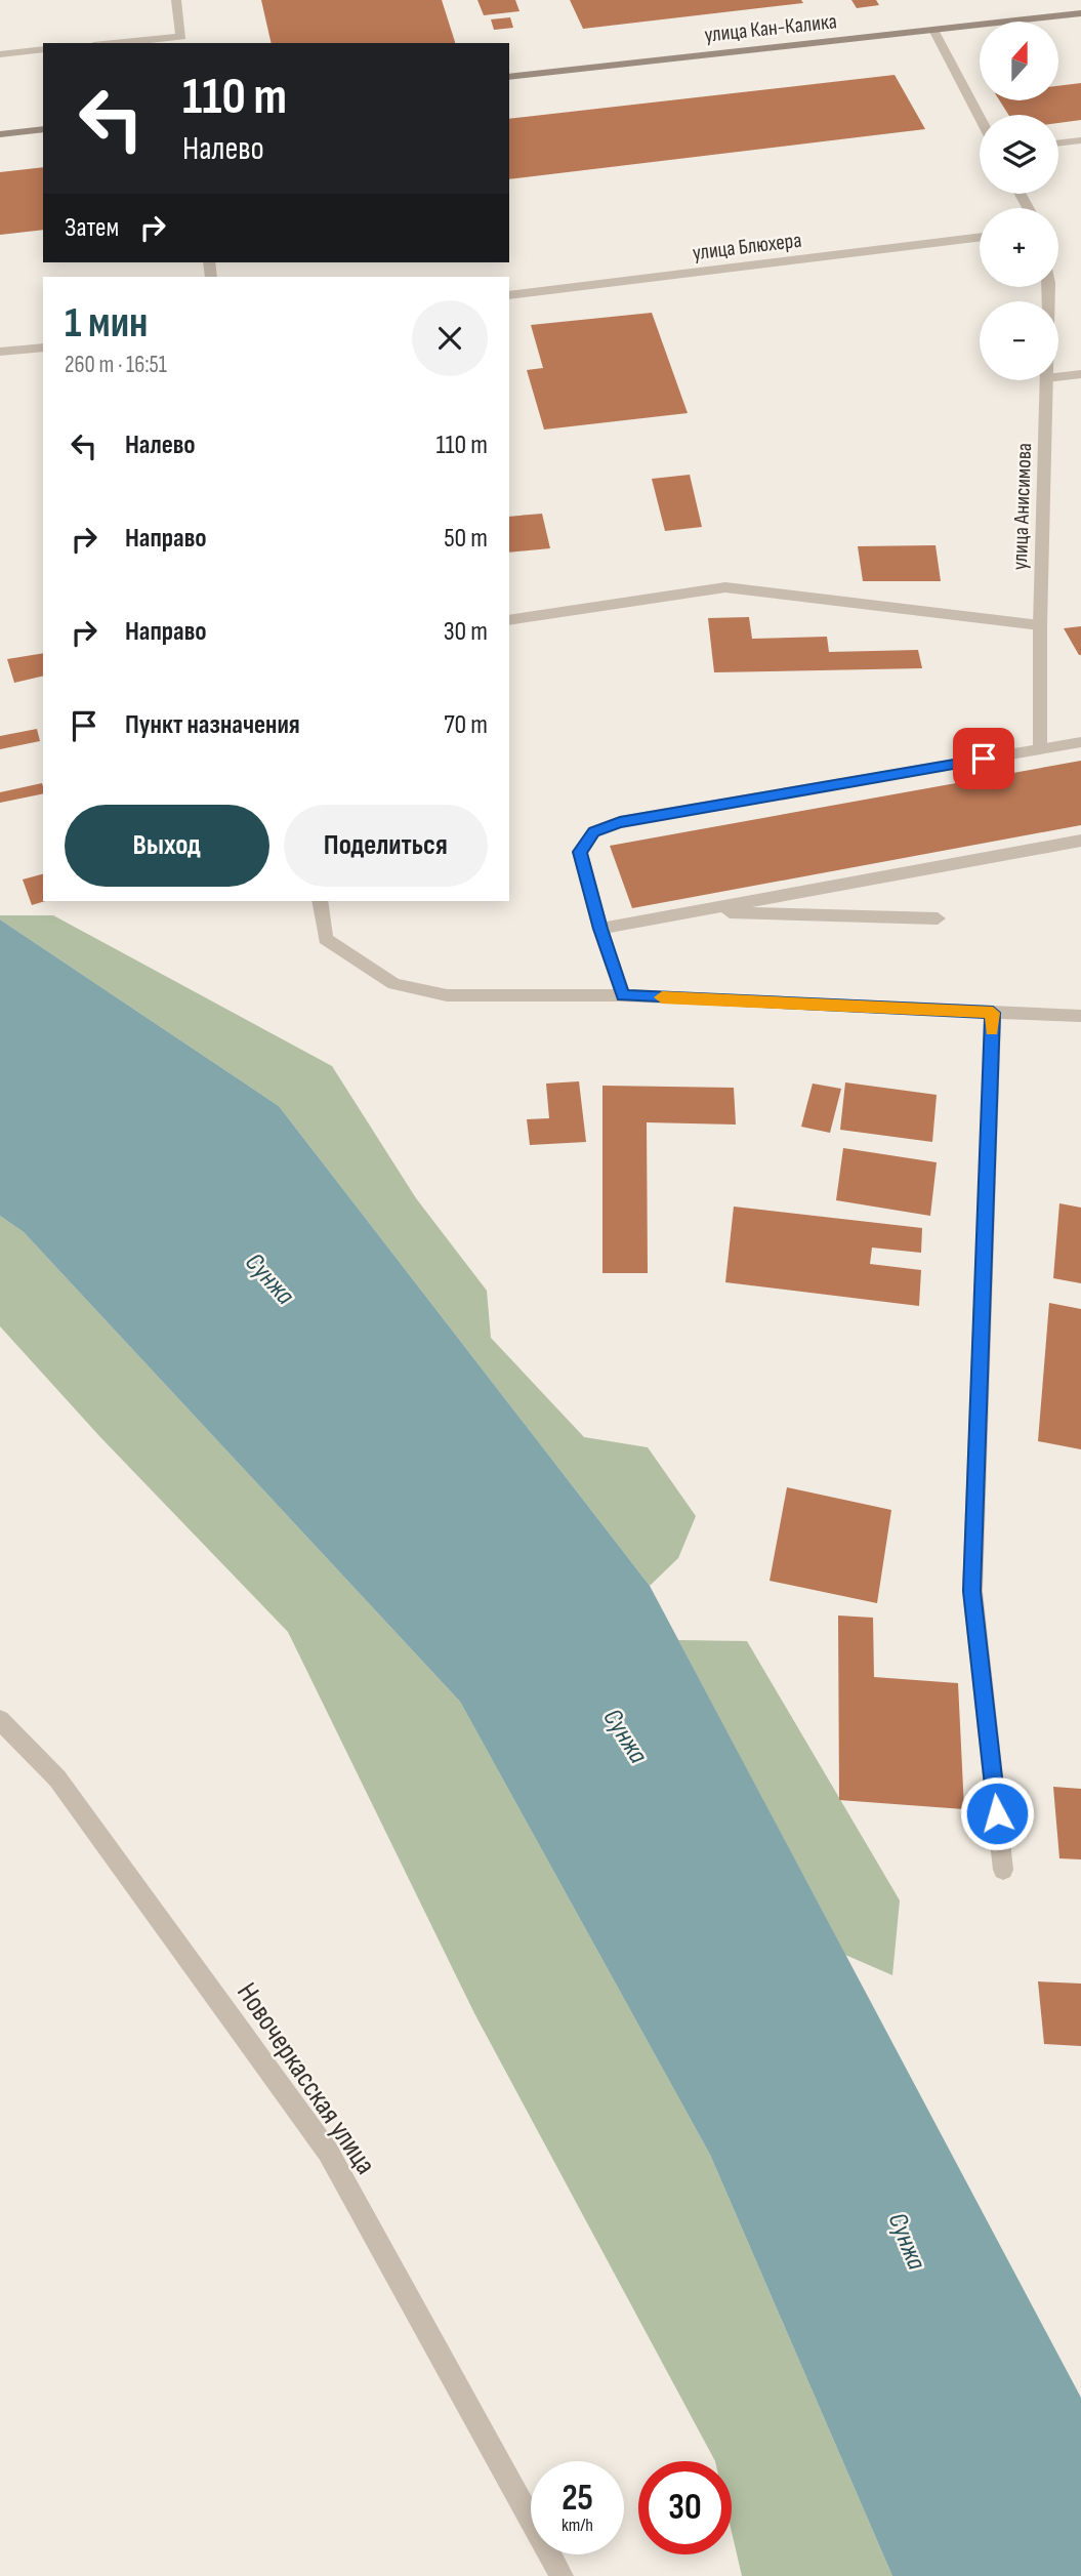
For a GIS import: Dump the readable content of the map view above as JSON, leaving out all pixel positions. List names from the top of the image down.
{
  "streets": {
    "street": [
      "улица Кан-Калика",
      "улица Блюхера",
      "улица Анисимова",
      "Новочеркасская улица"
    ]
  },
  "water": ["Сунжа"],
  "north": "top",
  "page": {
    "map_buttons": ["+", "−"],
    "turn": ["110 m", "Налево"],
    "then": "Затем",
    "heading": ["1 мин", "260 m · 16:51"],
    "list": [
      {
        "name": "Налево",
        "value": "110 m"
      },
      {
        "name": "Направо",
        "value": "50 m"
      },
      {
        "name": "Направо",
        "value": "30 m"
      },
      {
        "name": "Пункт назначения",
        "value": "70 m"
      }
    ],
    "buttons": ["Выход", "Поделиться"],
    "speed": "25 km/h",
    "limit": "30"
  }
}
